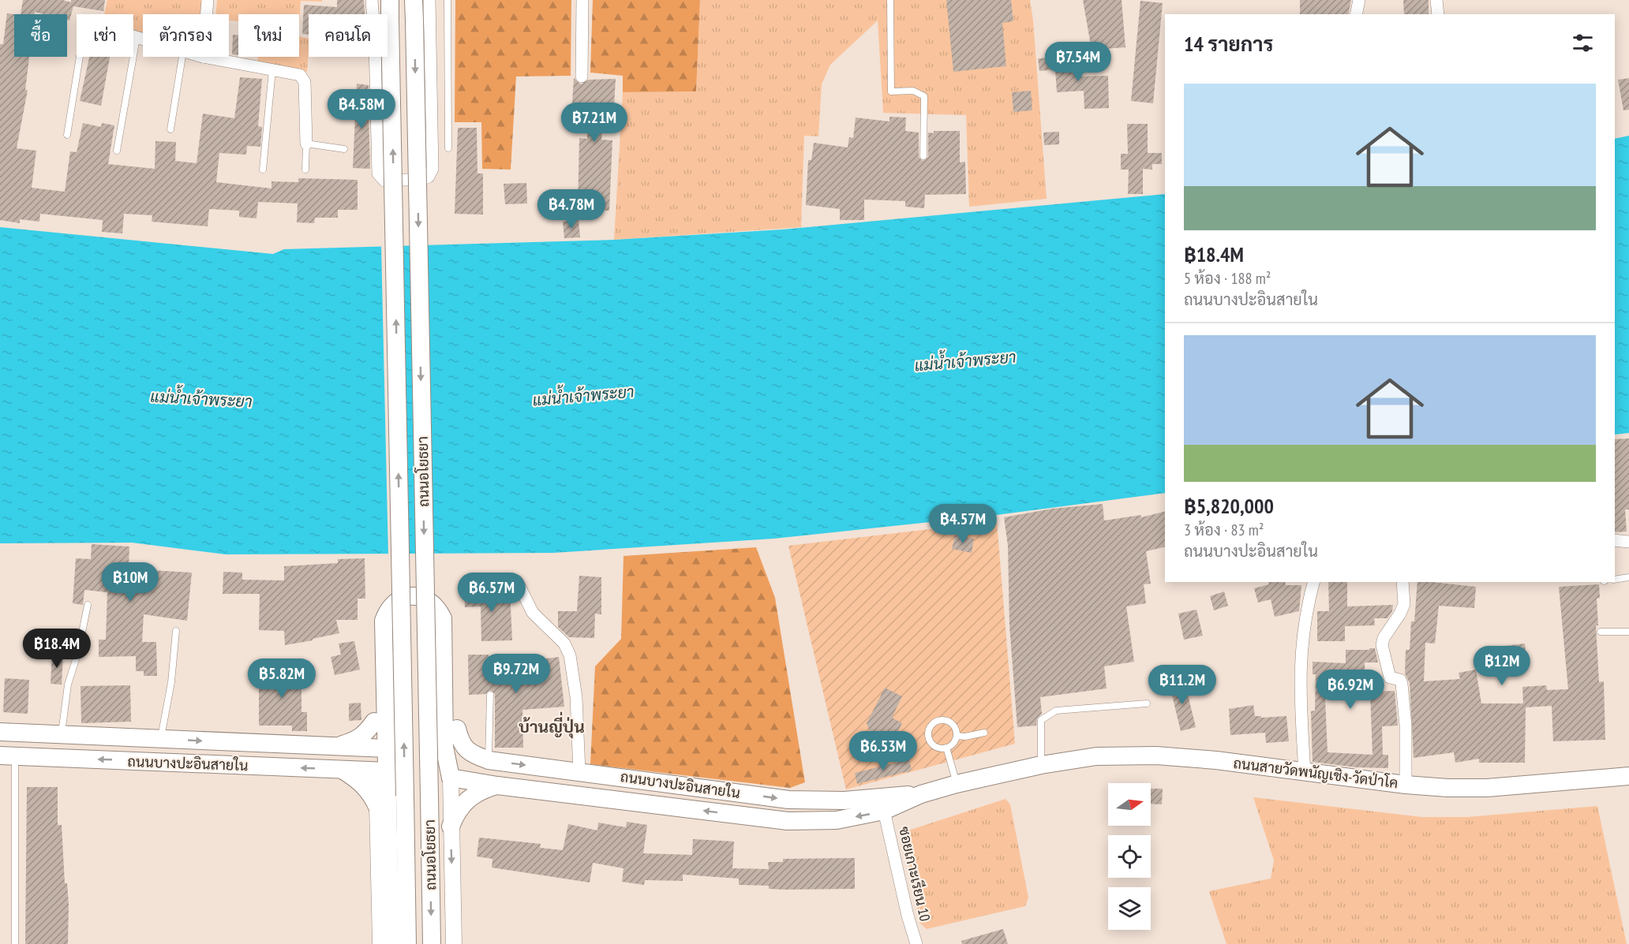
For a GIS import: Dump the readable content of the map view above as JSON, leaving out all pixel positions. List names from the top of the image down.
{
  "streets": {
    "main road": ["ถนนอโยธยา", "ถนนบางปะอินสายใน", "ถนนสายวัดพนัญเชิง-วัดป่าโค"],
    "street": ["ซอยเกาะเรียน 10"]
  },
  "crossings": [
    ["ถนนอโยธยา", "ถนนบางปะอินสายใน"],
    ["ถนนบางปะอินสายใน", "ถนนสายวัดพนัญเชิง-วัดป่าโค"],
    ["ถนนบางปะอินสายใน", "ซอยเกาะเรียน 10"]
  ],
  "districts": ["บ้านญี่ปุ่น"],
  "water": ["แม่น้ำเจ้าพระยา"],
  "north": "right",
  "page": {
    "chip": [
      "ซื้อ",
      "เช่า",
      "ตัวกรอง",
      "ใหม่",
      "คอนโด"
    ],
    "heading": "14 รายการ",
    "price": [
      "฿7.54M",
      "฿4.58M",
      "฿7.21M",
      "฿4.78M",
      "฿4.57M",
      "฿10M",
      "฿6.57M",
      "฿18.4M",
      "฿12M",
      "฿9.72M",
      "฿5.82M",
      "฿11.2M",
      "฿6.92M",
      "฿6.53M"
    ],
    "list": [
      {
        "name": "฿18.4M",
        "note": "5 ห้อง · 188 m² · ถนนบางปะอินสายใน"
      },
      {
        "name": "฿5,820,000",
        "note": "3 ห้อง · 83 m² · ถนนบางปะอินสายใน"
      }
    ]
  }
}
